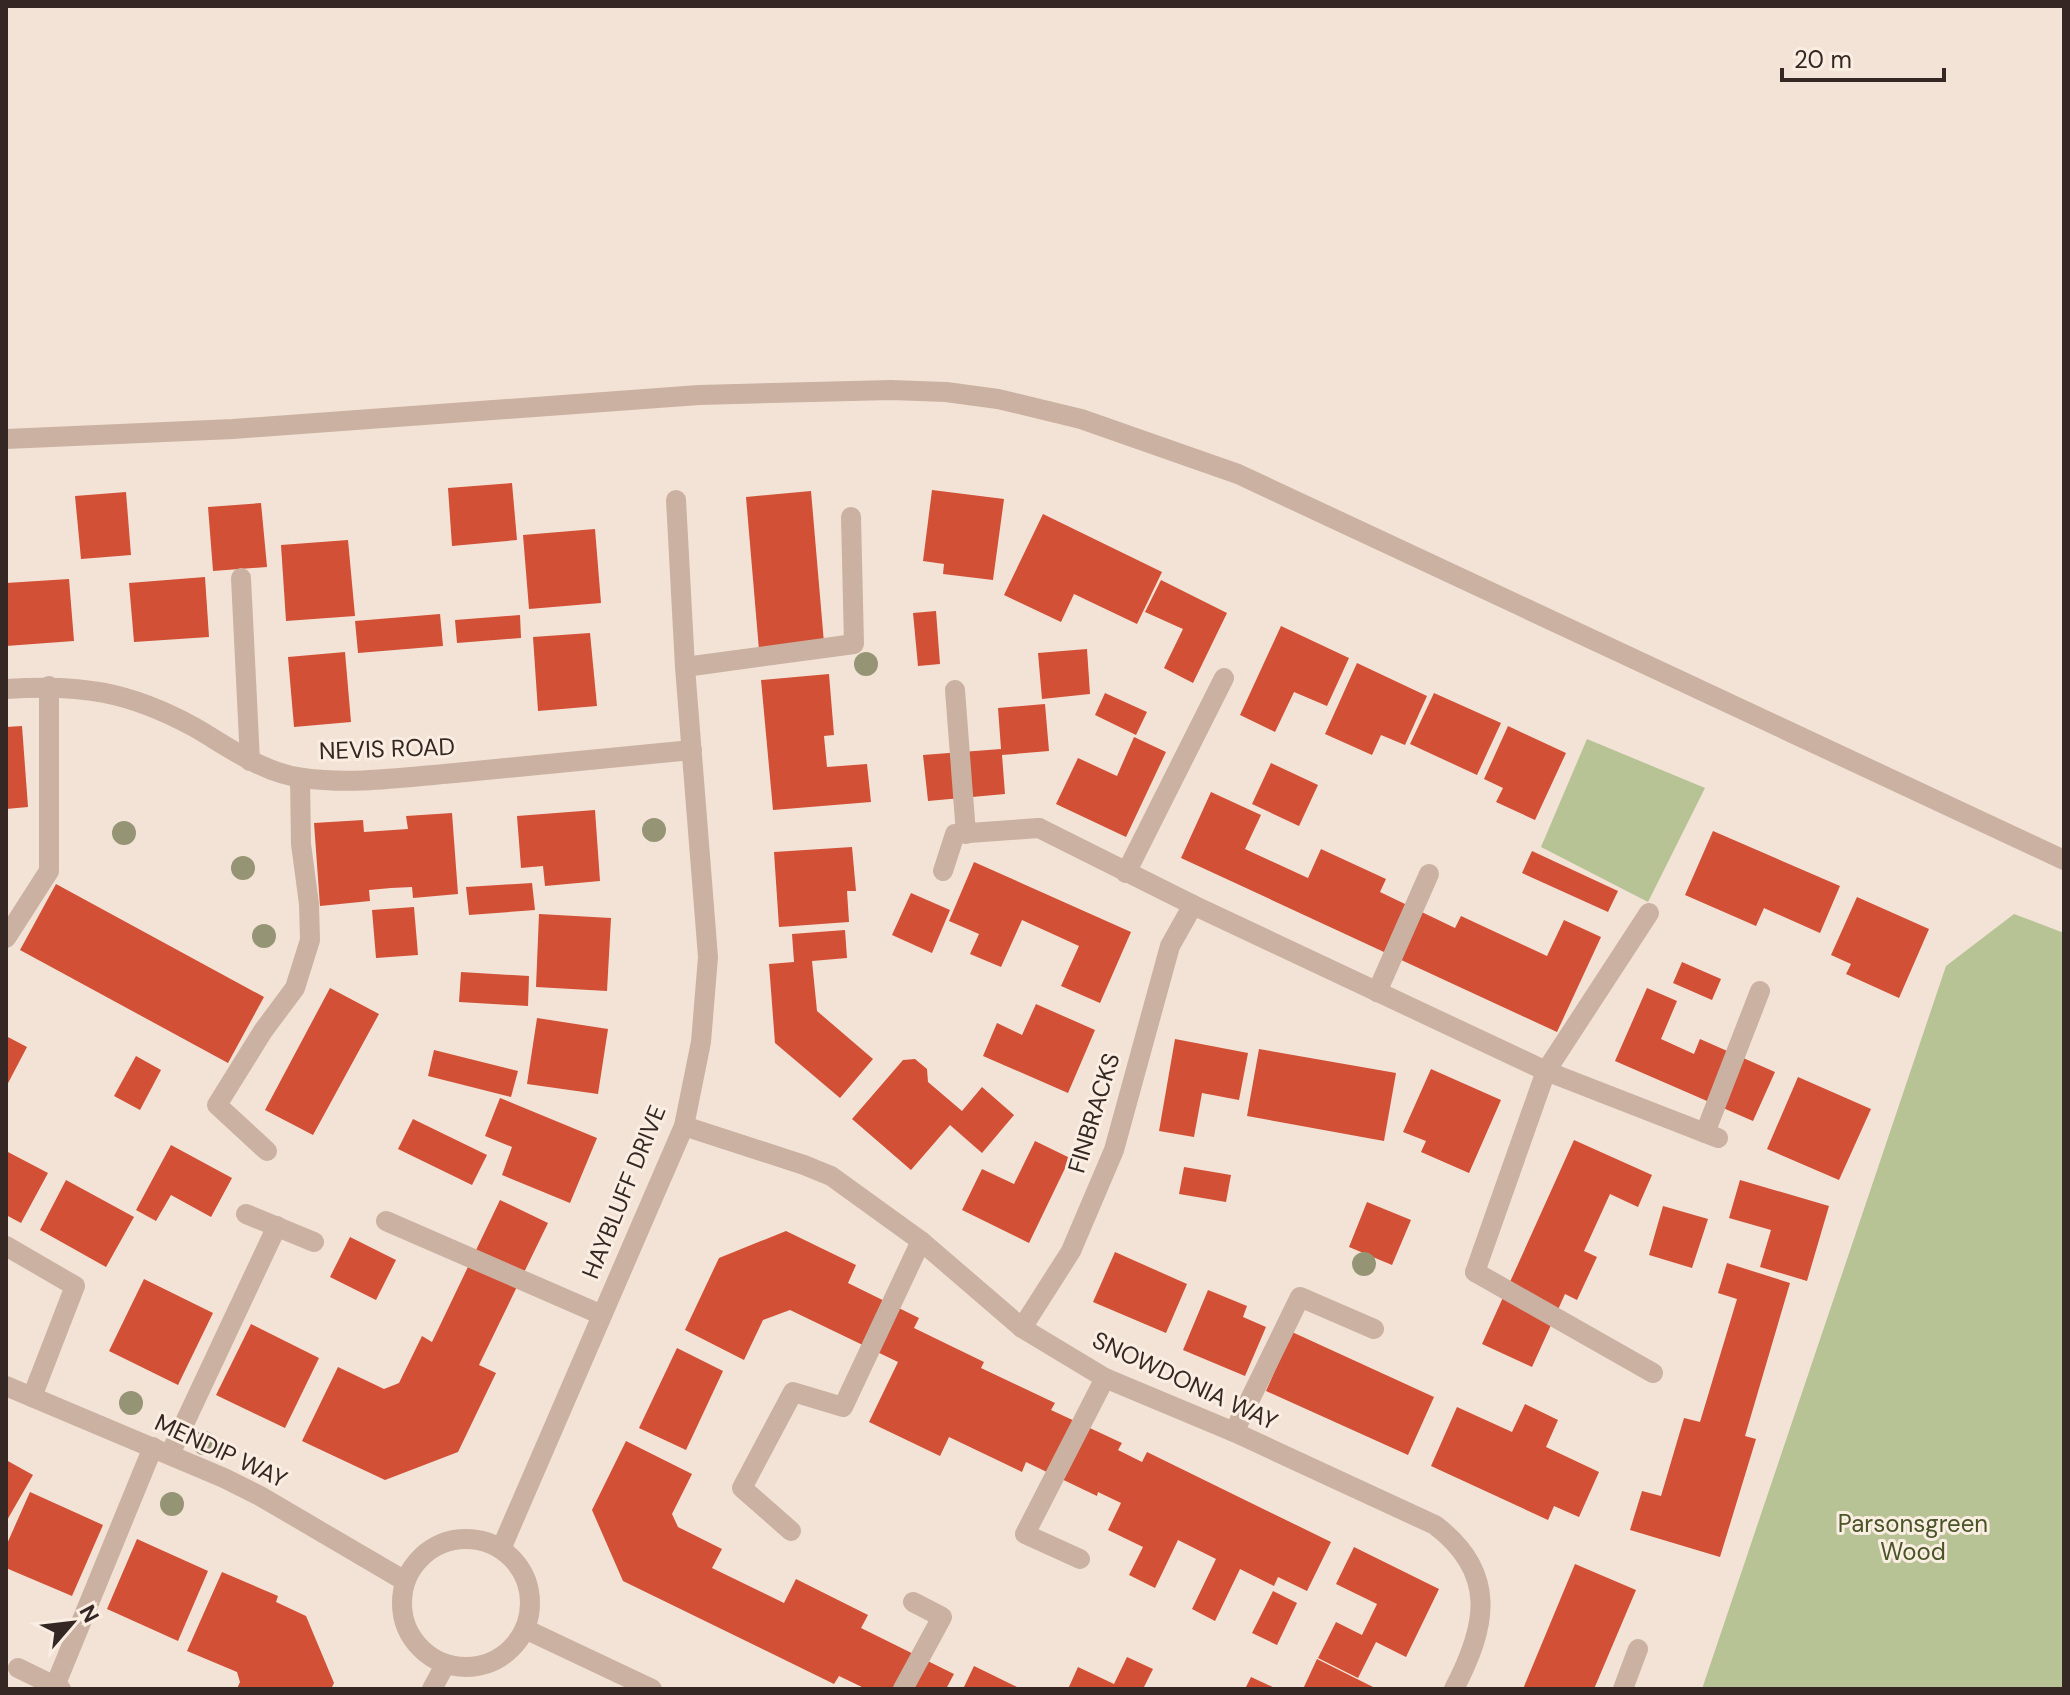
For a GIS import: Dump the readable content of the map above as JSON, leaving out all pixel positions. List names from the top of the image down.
{
  "streets": {
    "street": [
      "NEVIS ROAD",
      "FINBRACKS",
      "HAYBLUFF DRIVE",
      "SNOWDONIA WAY",
      "MENDIP WAY"
    ]
  },
  "crossings": [
    ["NEVIS ROAD", "HAYBLUFF DRIVE"],
    ["FINBRACKS", "SNOWDONIA WAY"],
    ["HAYBLUFF DRIVE", "SNOWDONIA WAY"],
    ["HAYBLUFF DRIVE", "MENDIP WAY"]
  ],
  "parks": ["Parsonsgreen Wood"],
  "scale_bar": "20 m",
  "north": "top right"
}
